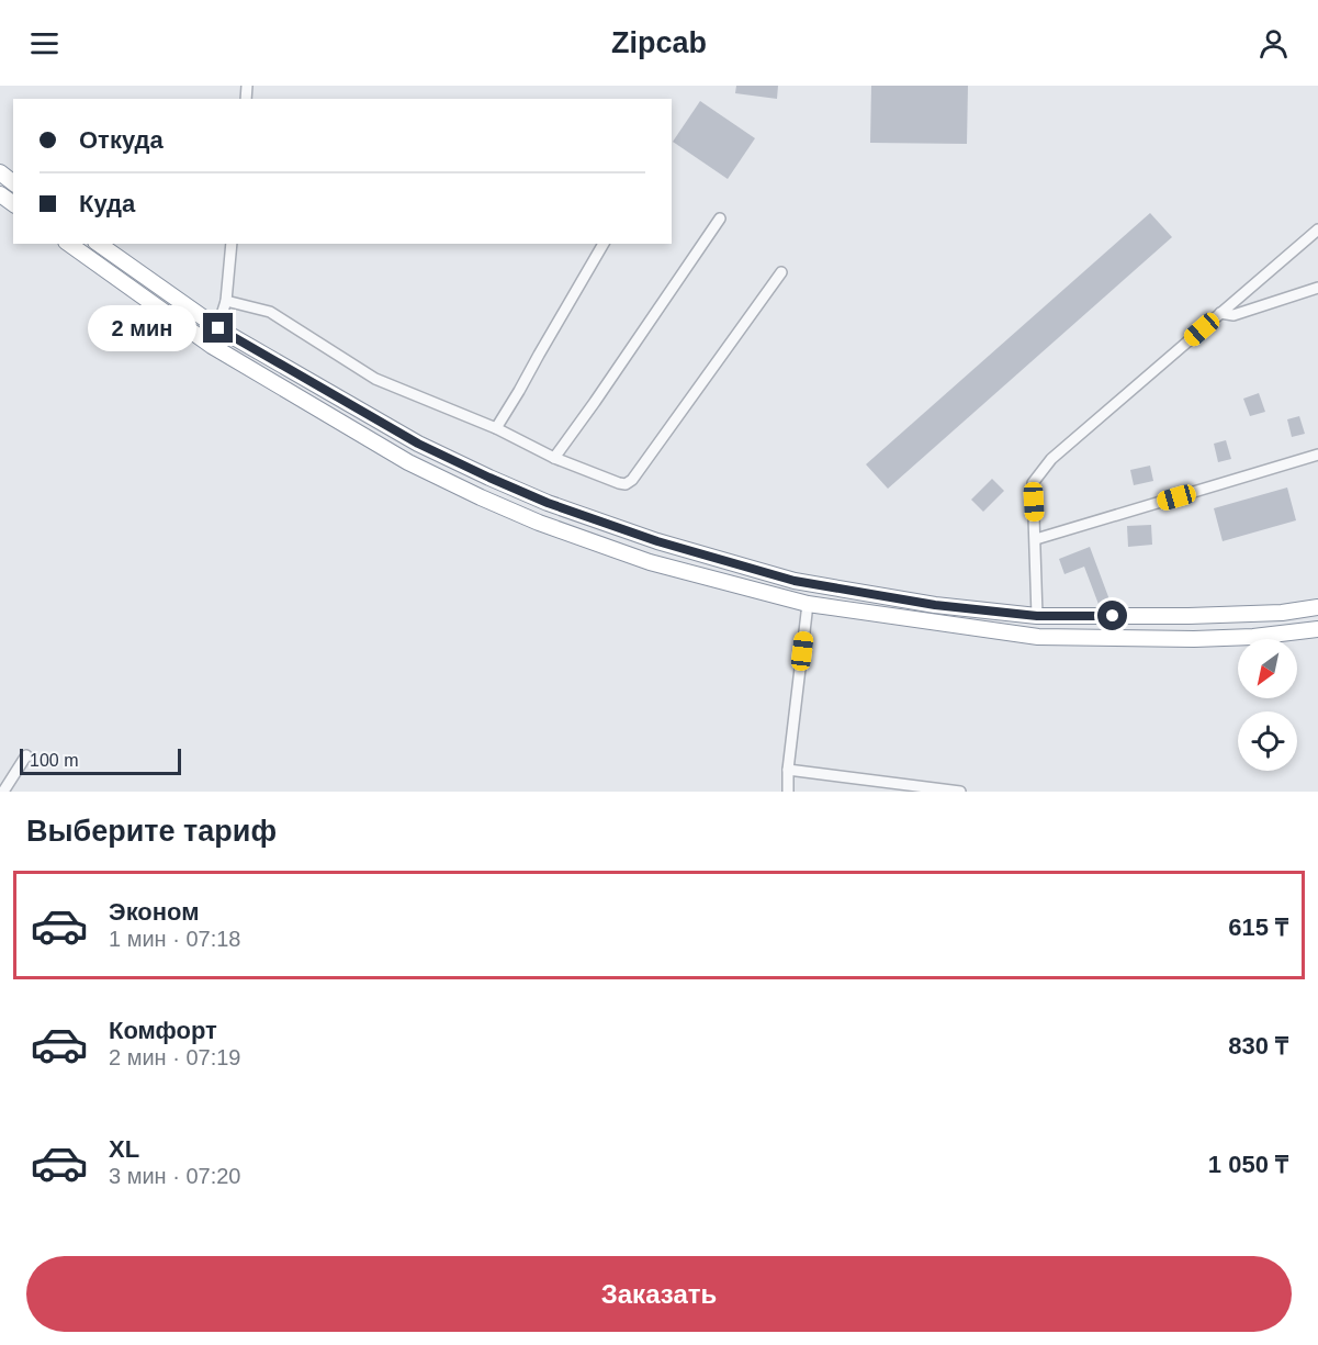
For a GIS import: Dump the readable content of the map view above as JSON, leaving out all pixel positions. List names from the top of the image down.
{
  "scale_bar": "100 m",
  "north": "bottom left",
  "page": {
    "header": "Zipcab",
    "banner": ["Откуда", "Куда"],
    "bubble": "2 мин",
    "scale": "100 m",
    "heading": "Выберите тариф",
    "list": [
      {
        "name": "Эконом",
        "note": "1 мин · 07:18",
        "value": "615 ₸"
      },
      {
        "name": "Комфорт",
        "note": "2 мин · 07:19",
        "value": "830 ₸"
      },
      {
        "name": "XL",
        "note": "3 мин · 07:20",
        "value": "1 050 ₸"
      }
    ],
    "buttons": "Заказать"
  }
}
